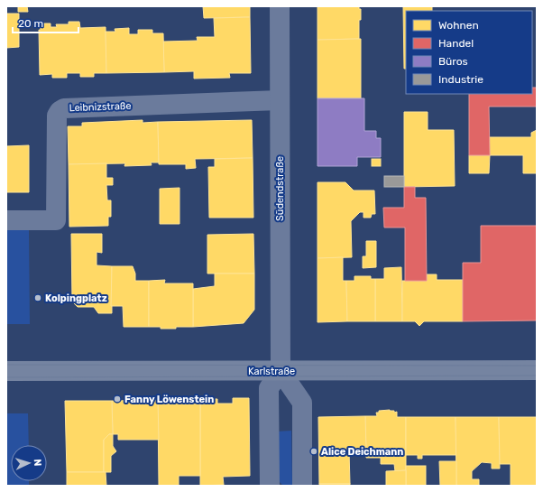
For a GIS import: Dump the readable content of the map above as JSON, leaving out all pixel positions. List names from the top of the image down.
{
  "streets": {
    "main road": ["Karlstraße"],
    "street": ["Leibnizstraße", "Südendstraße"]
  },
  "crossings": [
    ["Leibnizstraße", "Südendstraße"],
    ["Südendstraße", "Karlstraße"]
  ],
  "places": ["Kolpingplatz", "Fanny Löwenstein", "Alice Deichmann"],
  "legend": [
    "Wohnen",
    "Handel",
    "Büros",
    "Industrie"
  ],
  "scale_bar": "20 m",
  "north": "right"
}
